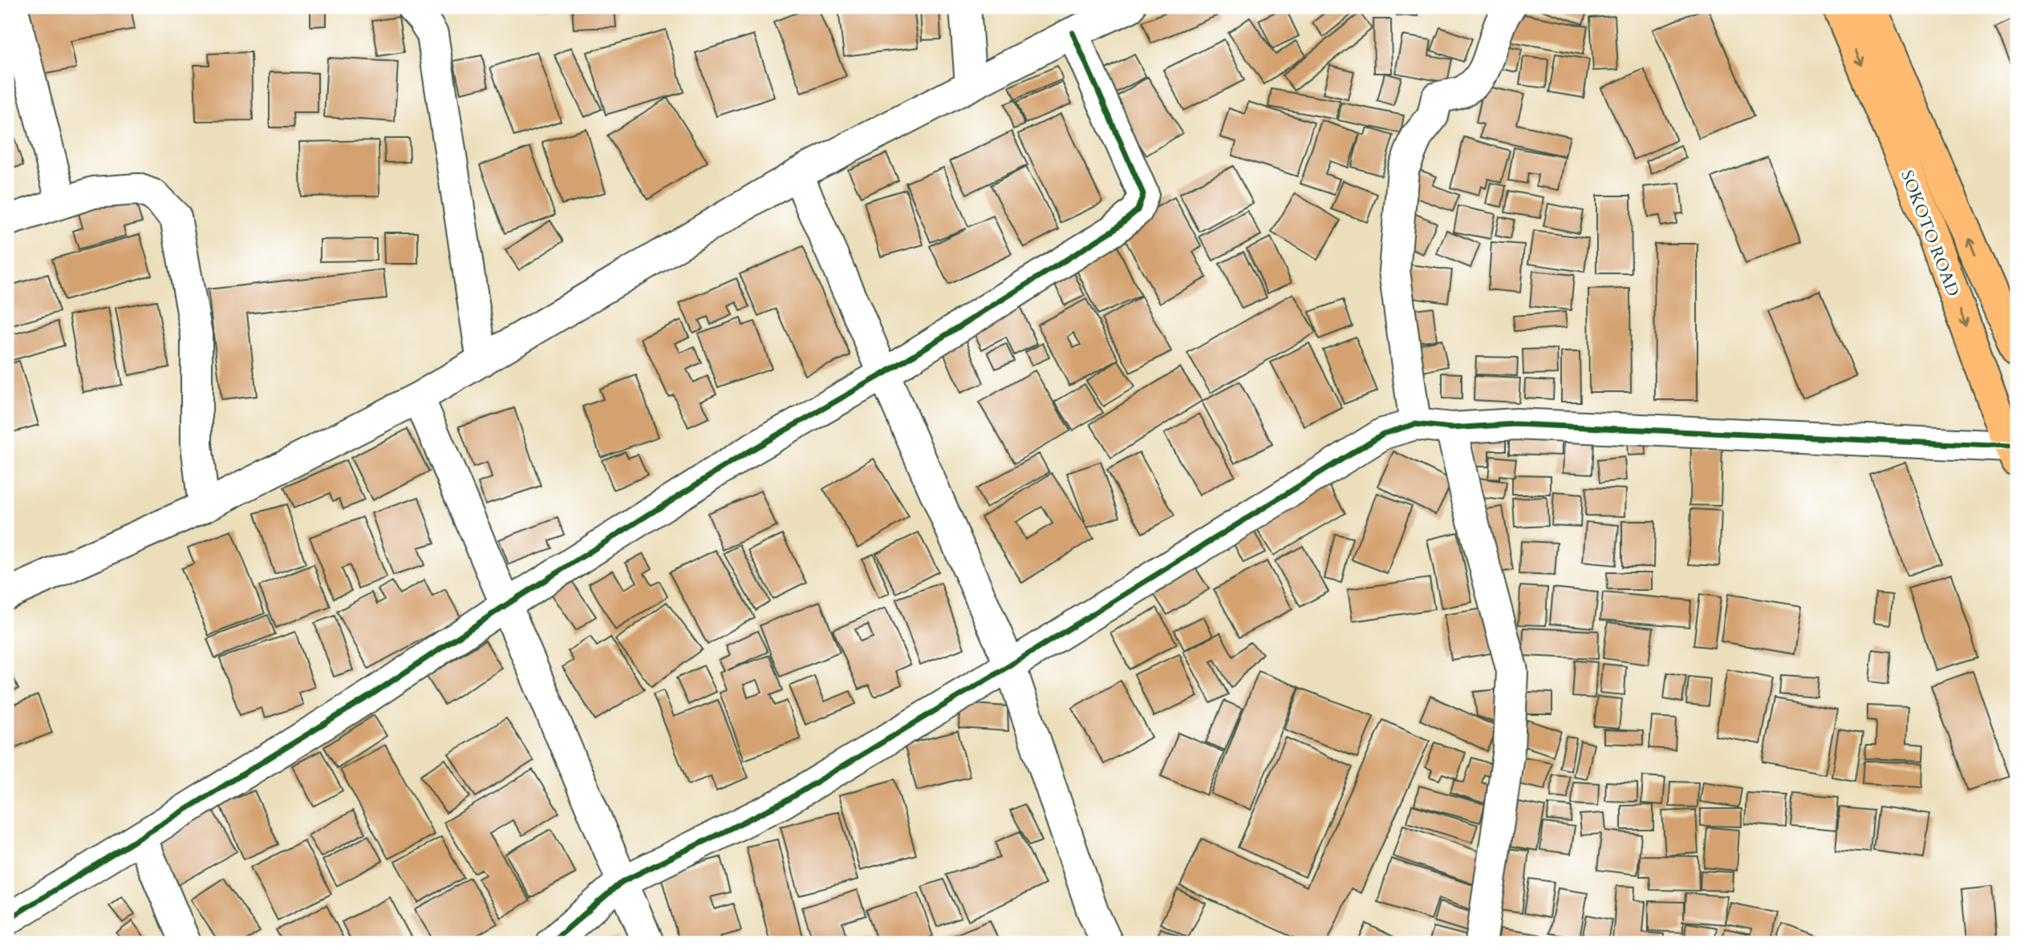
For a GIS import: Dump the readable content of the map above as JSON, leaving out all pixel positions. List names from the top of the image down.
{
  "streets": {
    "main road": ["SOKOTO ROAD"]
  }
}
